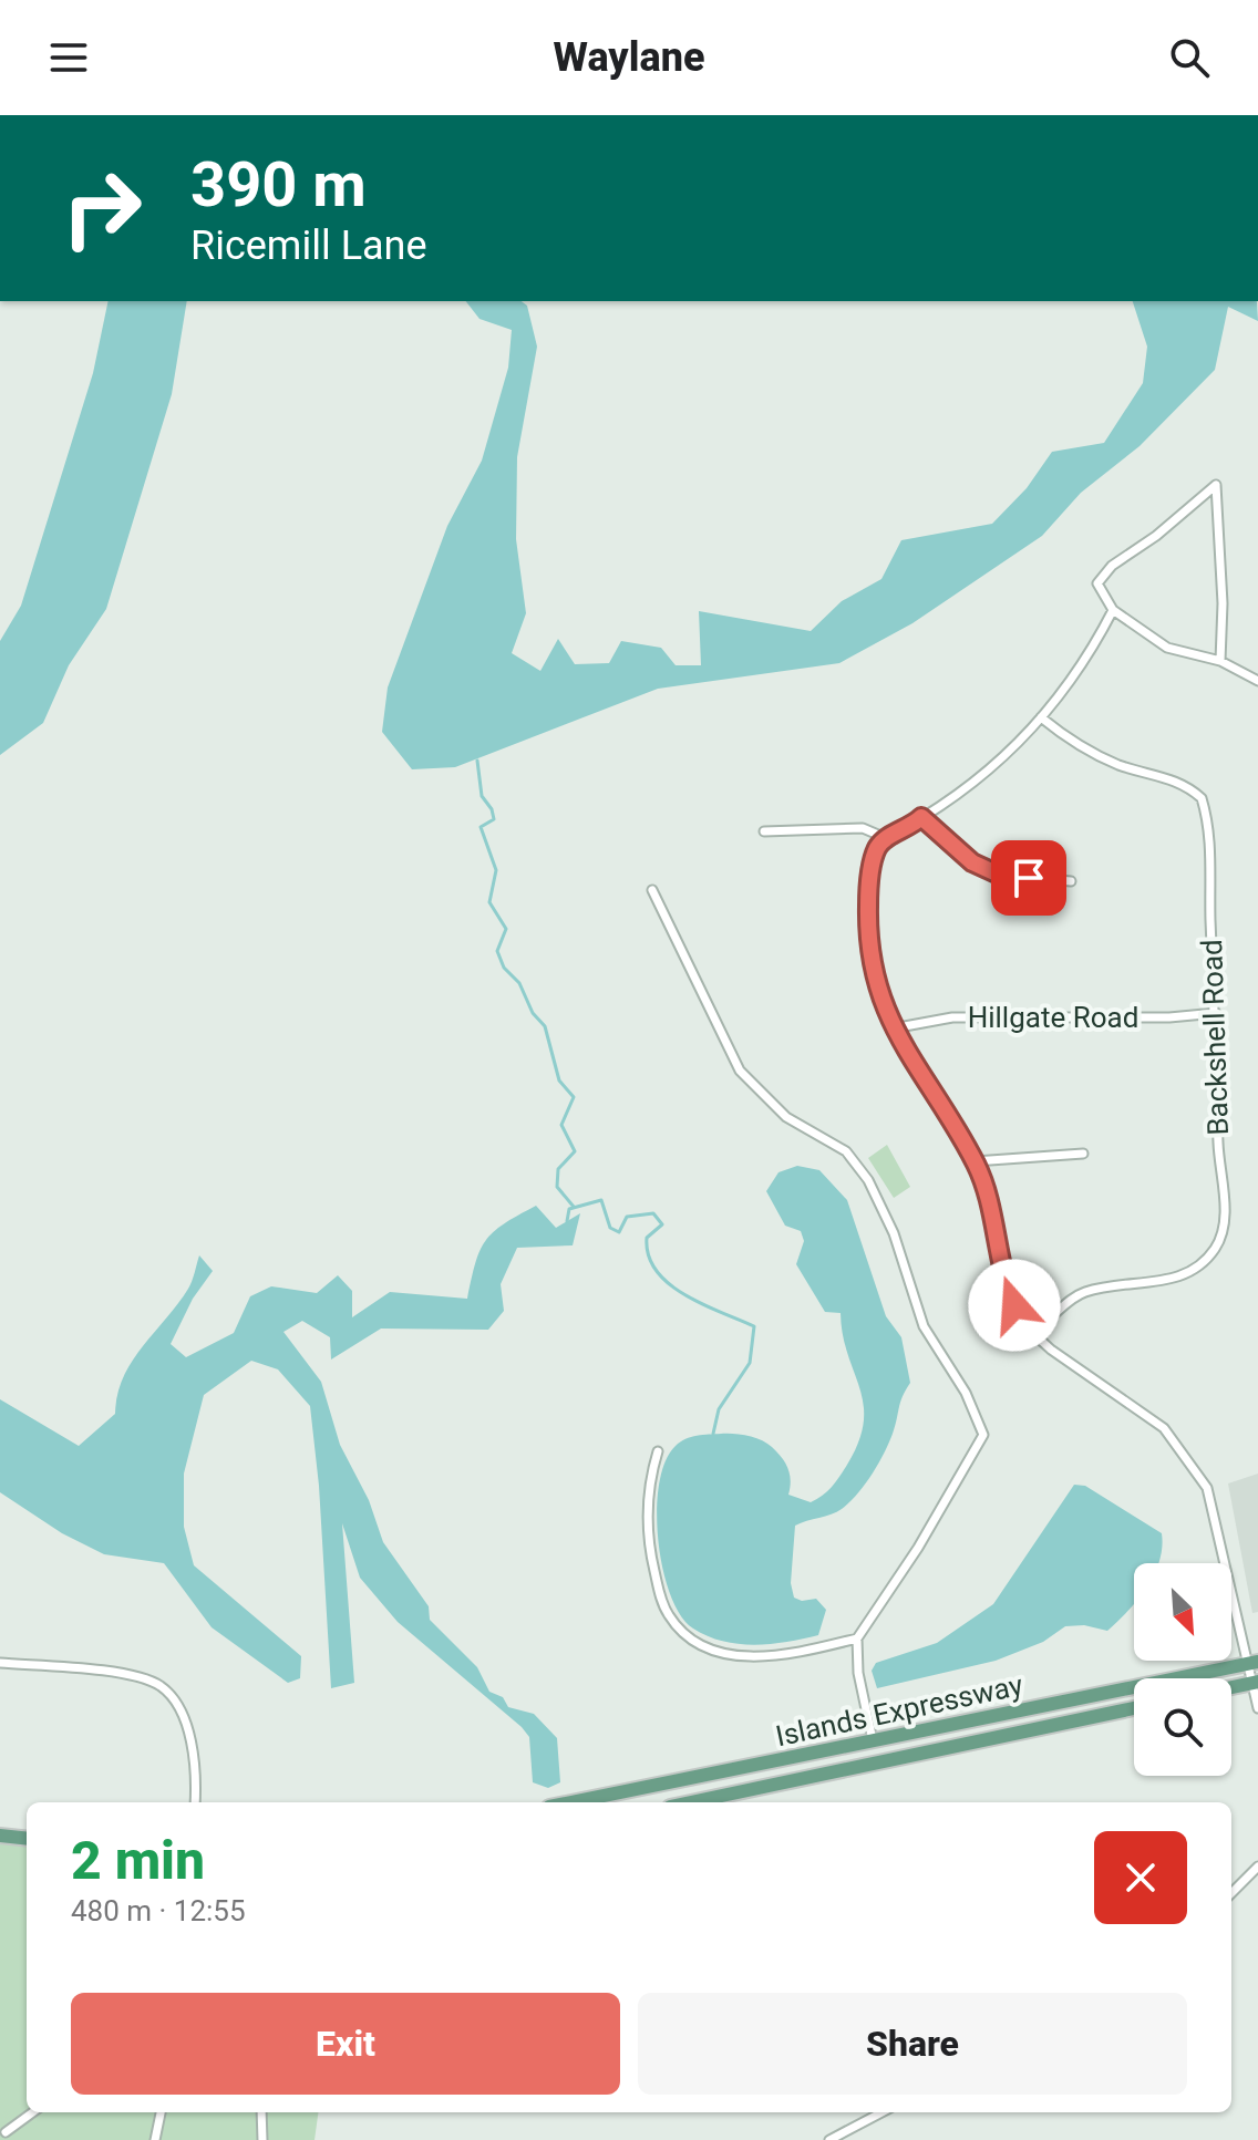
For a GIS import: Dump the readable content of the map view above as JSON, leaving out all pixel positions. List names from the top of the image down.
{
  "streets": {
    "main road": ["Islands Expressway"],
    "street": ["Hillgate Road", "Backshell Road"]
  },
  "crossings": [
    ["Hillgate Road", "Backshell Road"]
  ],
  "north": "bottom right",
  "page": {
    "header": "Waylane",
    "turn": ["390 m", "Ricemill Lane"],
    "heading": ["2 min", "480 m · 12:55"],
    "buttons": ["Exit", "Share"]
  }
}
